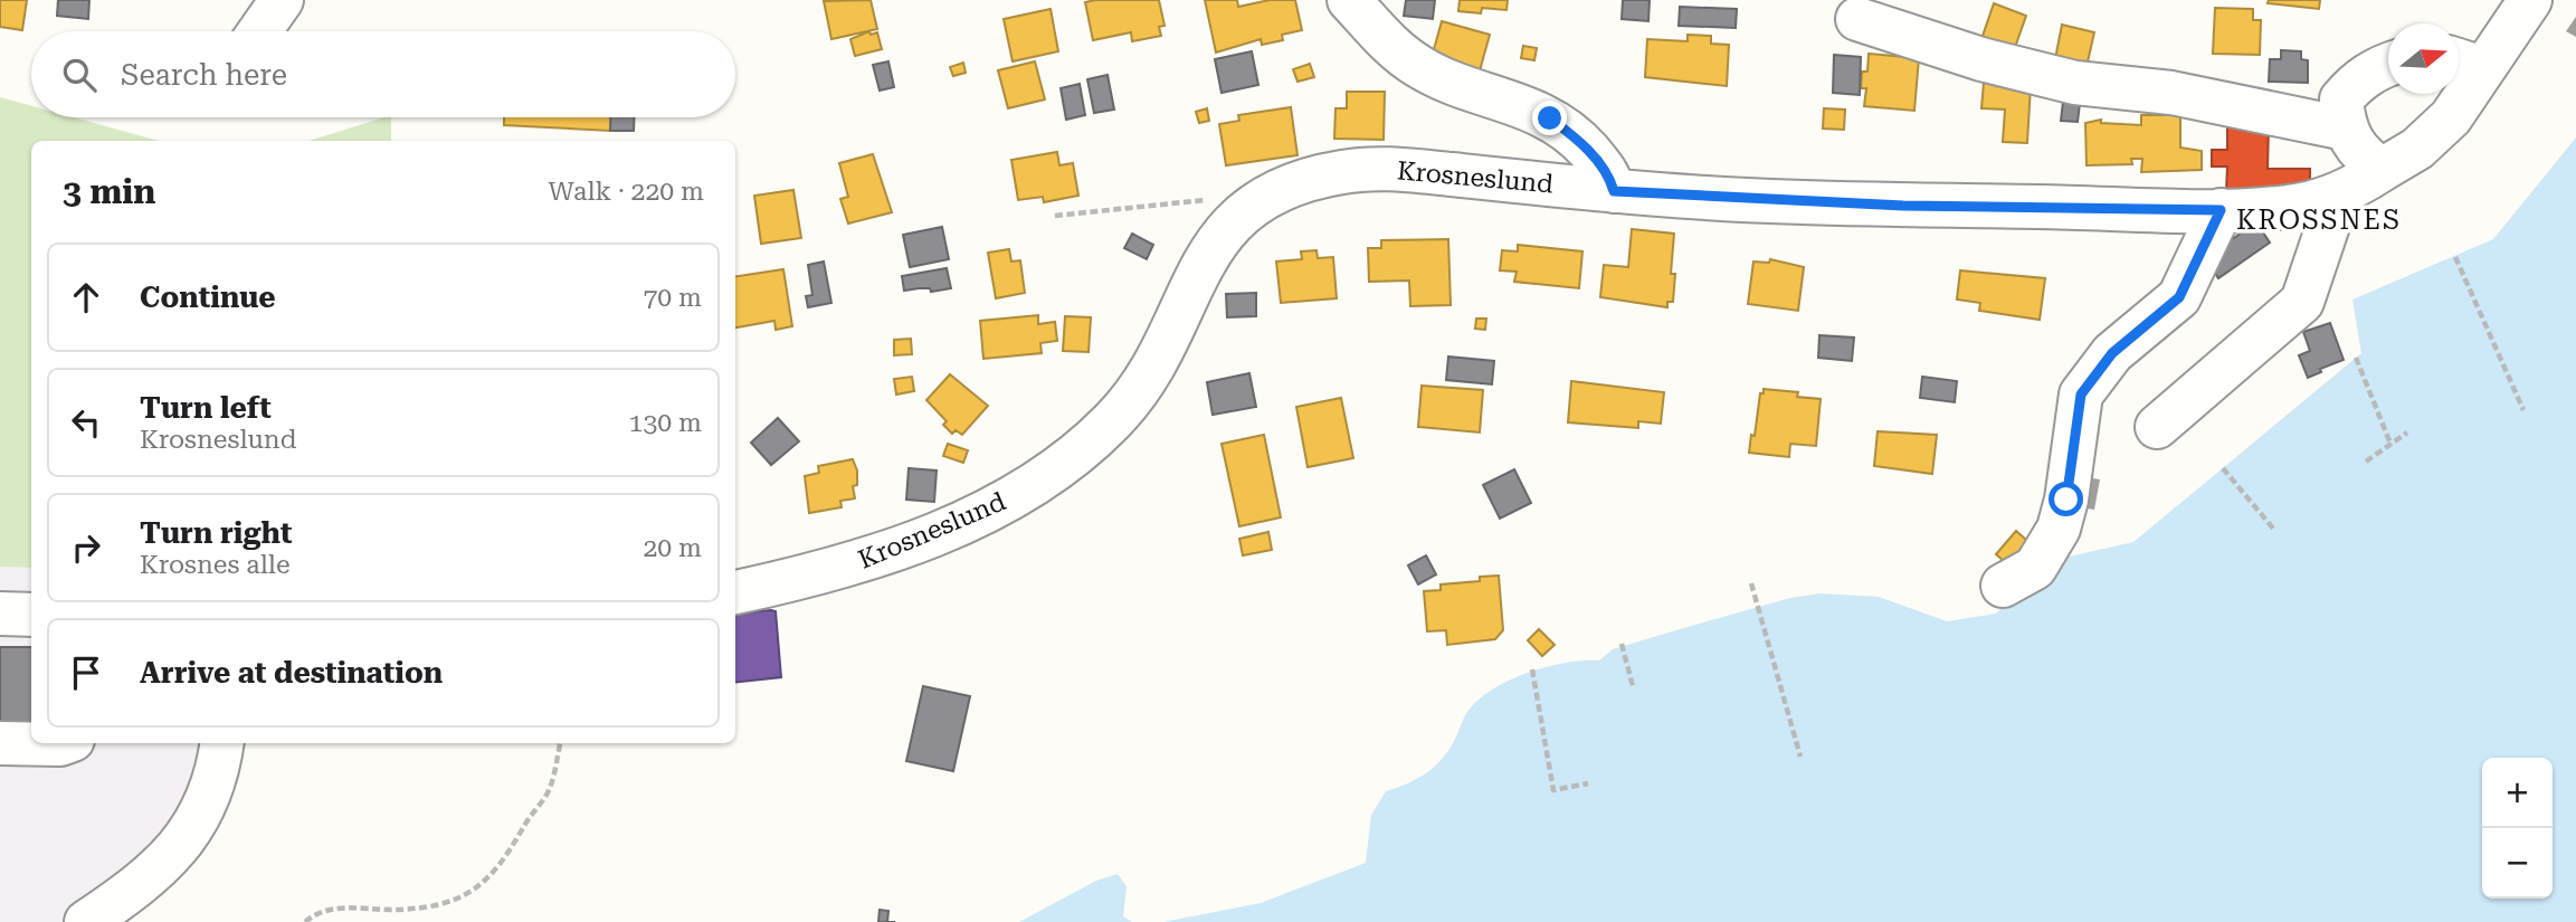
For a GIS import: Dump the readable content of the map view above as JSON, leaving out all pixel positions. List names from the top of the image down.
{
  "streets": {
    "street": ["Krosneslund"]
  },
  "districts": ["KROSSNES"],
  "north": "right",
  "page": {
    "search": "Search here",
    "heading": ["3 min", "Walk · 220 m"],
    "list": [
      ["Continue", "70 m"],
      ["Turn left", "Krosneslund", "130 m"],
      ["Turn right", "Krosnes alle", "20 m"],
      "Arrive at destination"
    ],
    "map_buttons": ["+", "−"]
  }
}
